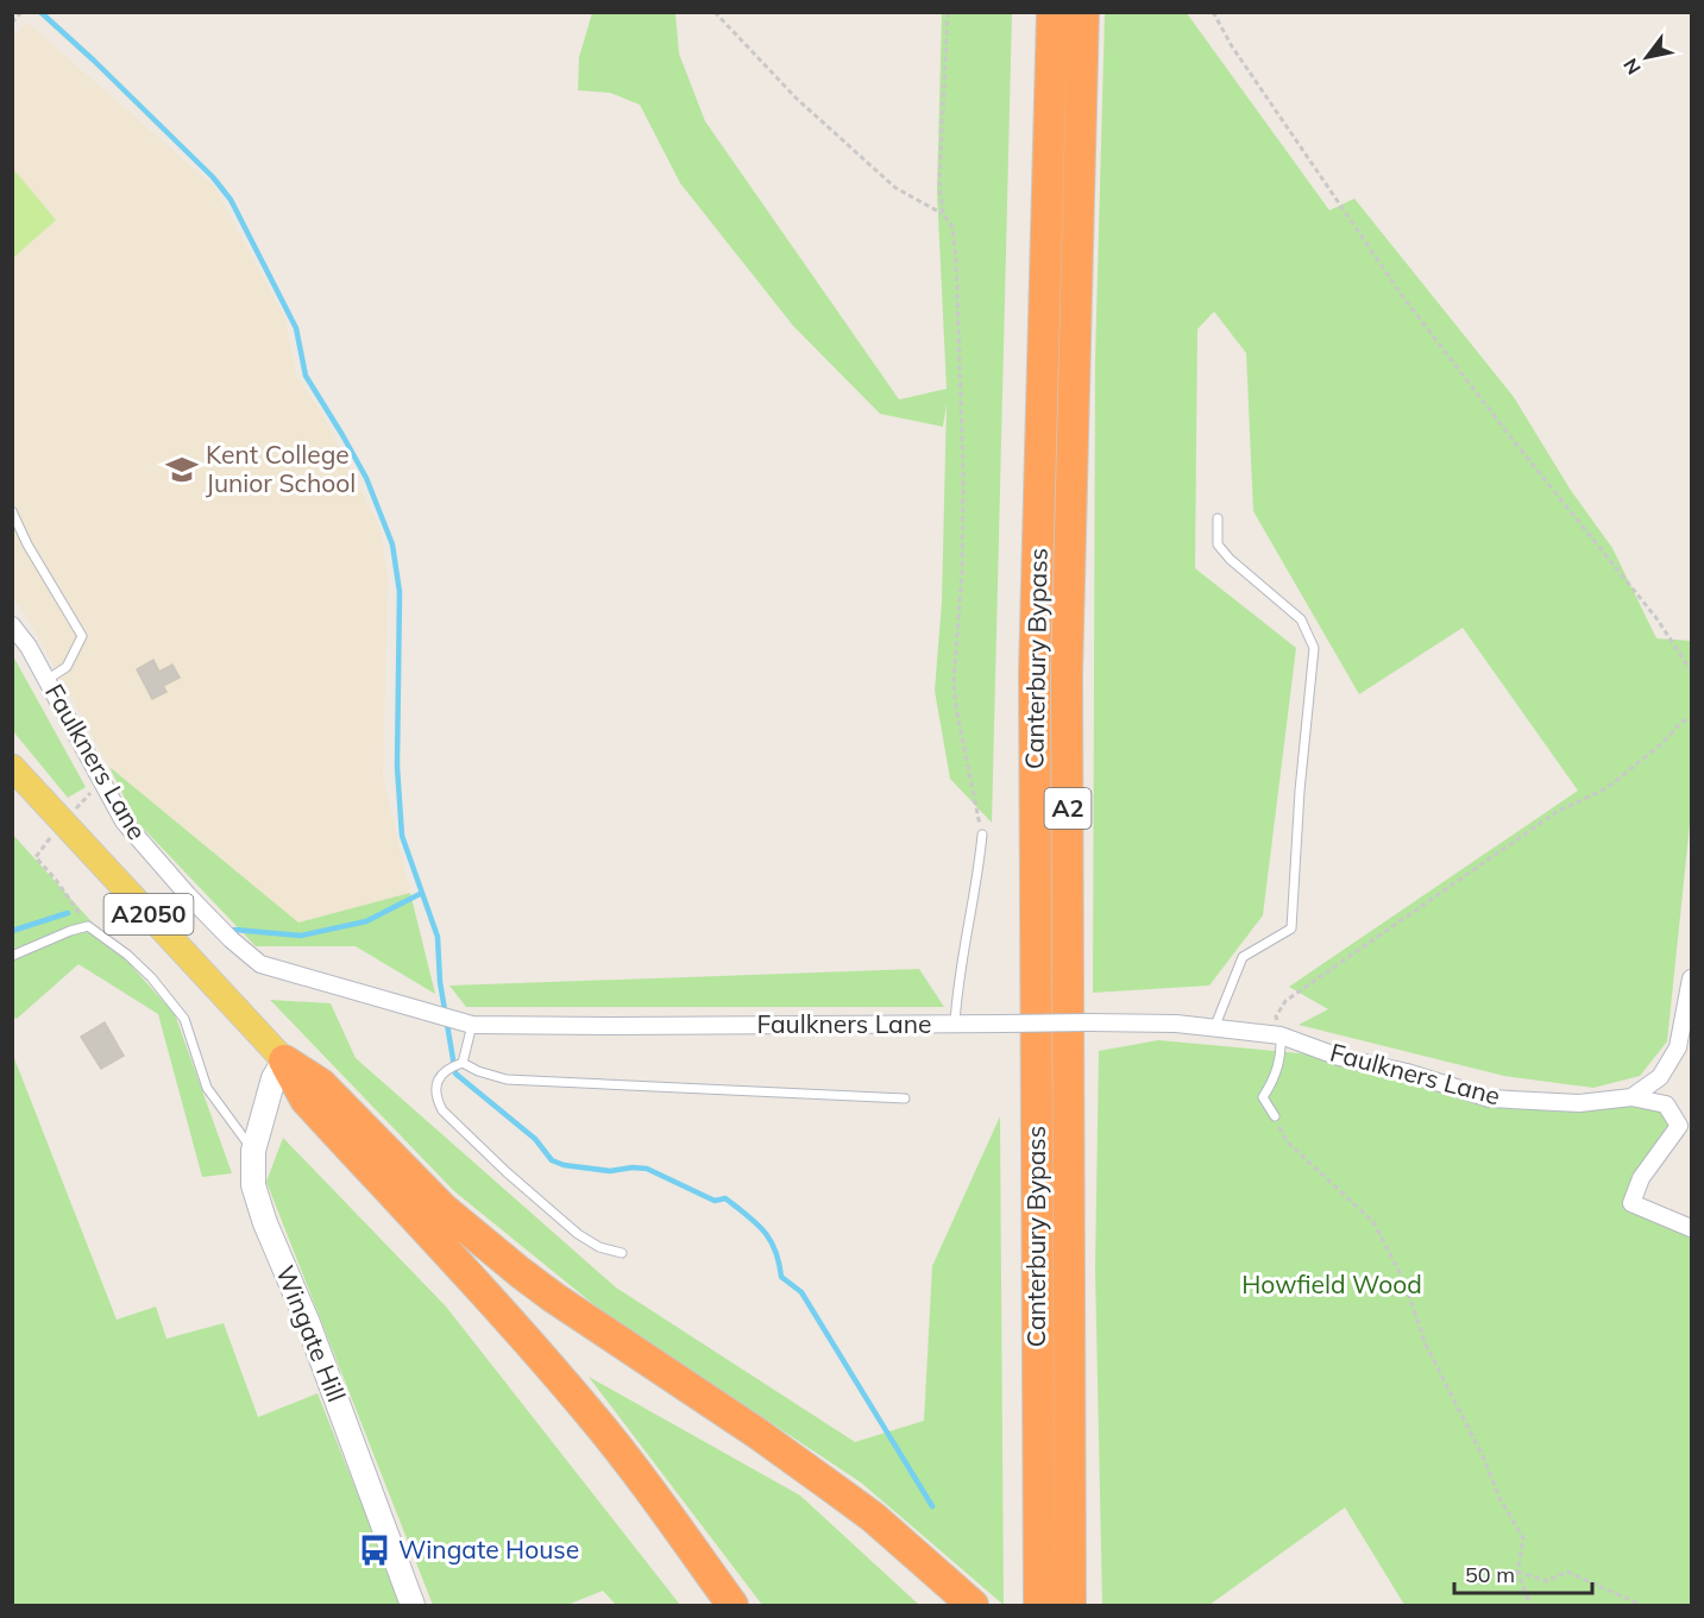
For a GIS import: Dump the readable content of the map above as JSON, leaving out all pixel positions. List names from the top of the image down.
{
  "streets": {
    "highway": ["Canterbury Bypass", "A2"],
    "main road": ["A2050"],
    "street": ["Faulkners Lane", "Wingate Hill"]
  },
  "crossings": [
    ["A2050", "Wingate Hill"]
  ],
  "parks": ["Howfield Wood"],
  "places": {
    "school or university": ["Kent College Junior School"],
    "bus stop": ["Wingate House"]
  },
  "scale_bar": "50 m",
  "north": "bottom left"
}
